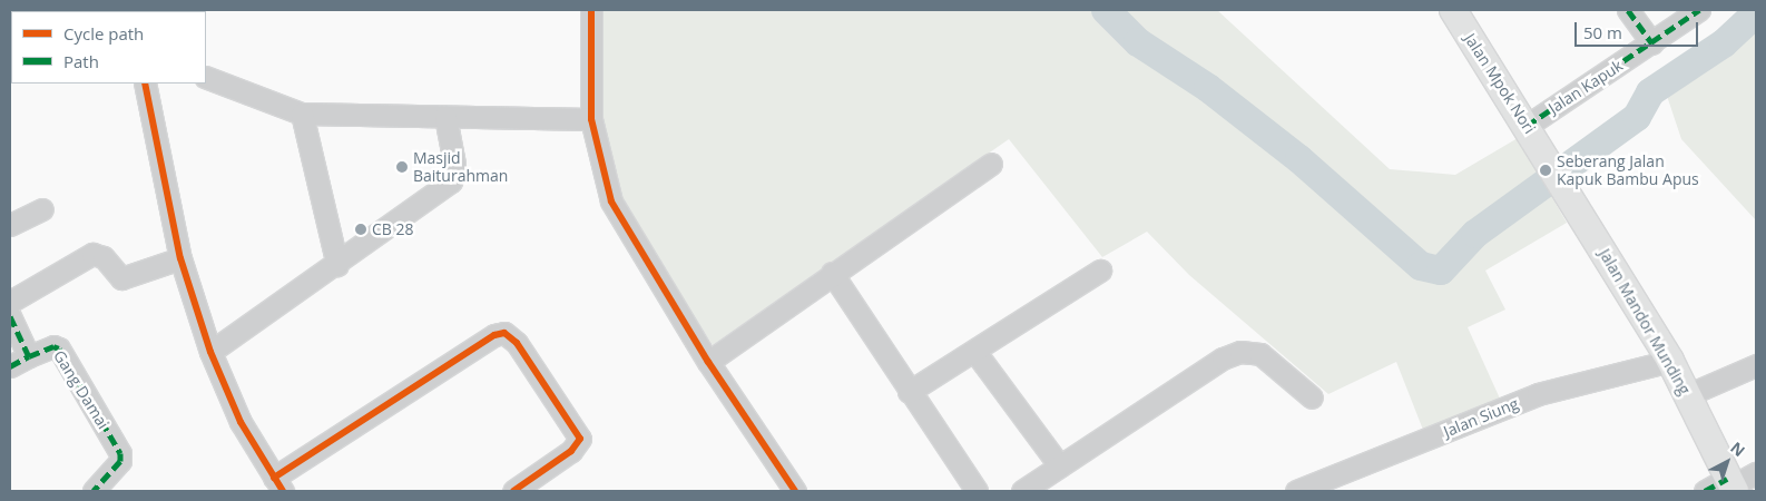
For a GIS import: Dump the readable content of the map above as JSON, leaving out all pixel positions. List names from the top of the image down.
{
  "streets": {
    "main road": ["Jalan Mpok Nori", "Jalan Mandor Munding"],
    "street": ["Jalan Kapuk", "Gang Damai", "Jalan Siung"]
  },
  "crossings": [
    ["Jalan Mpok Nori", "Jalan Kapuk"],
    ["Jalan Mpok Nori", "Jalan Mandor Munding"],
    ["Jalan Mandor Munding", "Jalan Siung"]
  ],
  "places": ["Masjid Baiturahman", "Seberang Jalan Kapuk Bambu Apus", "CB 28"],
  "legend": ["Cycle path", "Path"],
  "scale_bar": "50 m",
  "north": "top right"
}
